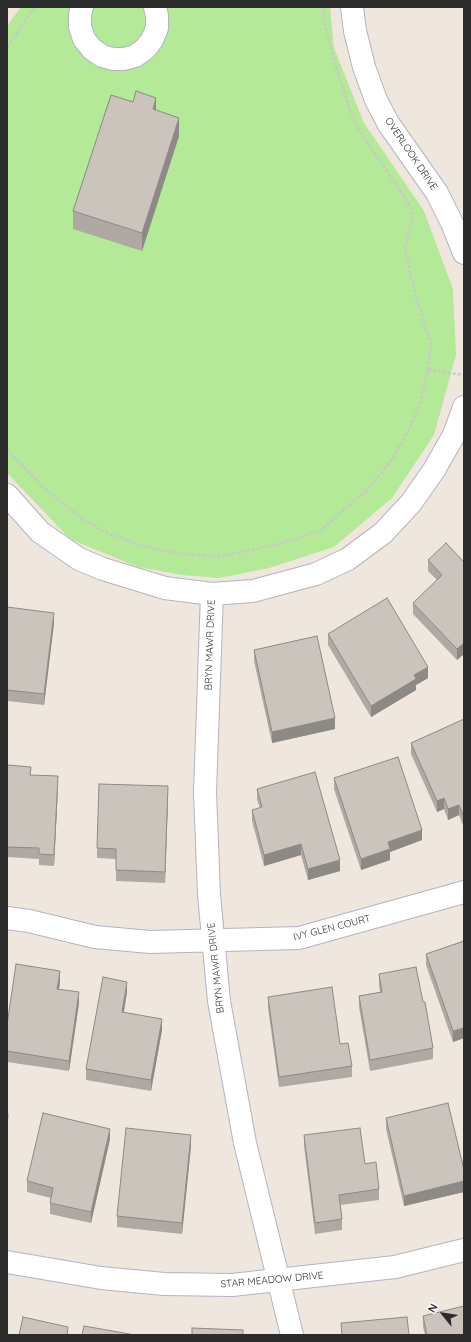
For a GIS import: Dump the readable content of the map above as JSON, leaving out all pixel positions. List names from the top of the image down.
{
  "streets": {
    "street": [
      "OVERLOOK DRIVE",
      "BRYN MAWR DRIVE",
      "IVY GLEN COURT",
      "STAR MEADOW DRIVE"
    ]
  },
  "crossings": [
    ["BRYN MAWR DRIVE", "IVY GLEN COURT"],
    ["BRYN MAWR DRIVE", "STAR MEADOW DRIVE"]
  ],
  "north": "top left"
}
